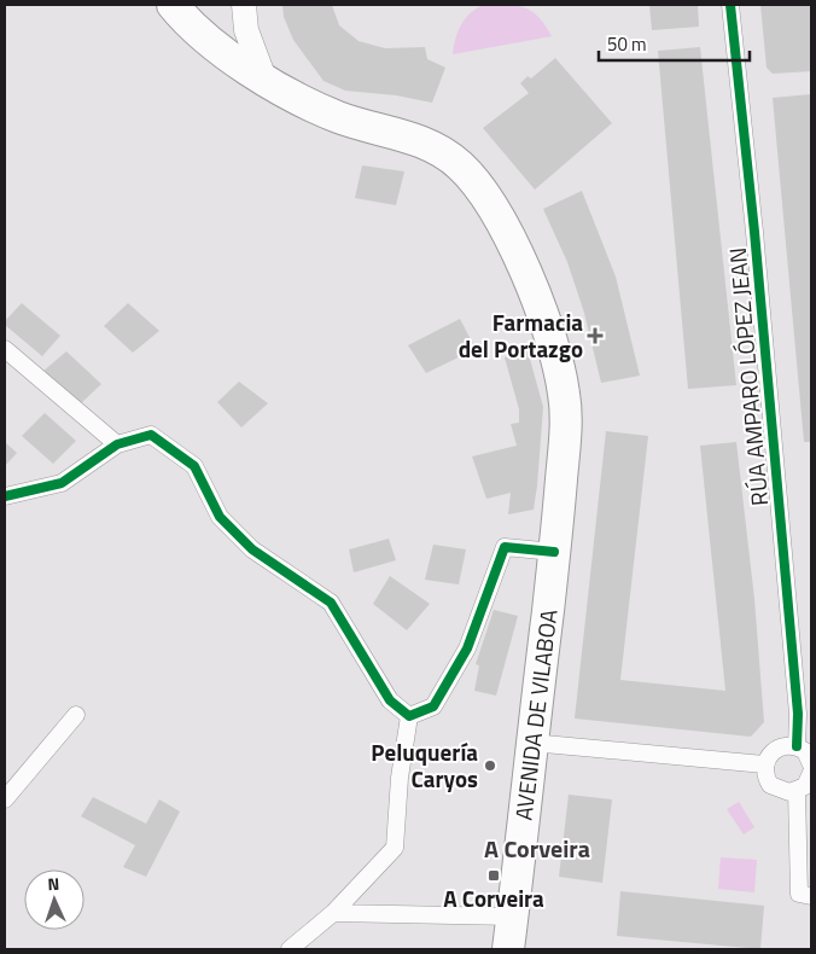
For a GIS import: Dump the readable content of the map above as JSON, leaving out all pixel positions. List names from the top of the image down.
{
  "streets": {
    "highway": ["AVENIDA DE VILABOA"],
    "street": ["RÚA AMPARO LÓPEZ JEAN"]
  },
  "districts": ["A Corveira"],
  "places": {
    "health": ["Farmacia del Portazgo"],
    "other": ["Peluquería Caryos"],
    "transit": ["A Corveira"]
  },
  "scale_bar": "50 m",
  "north": "top"
}
